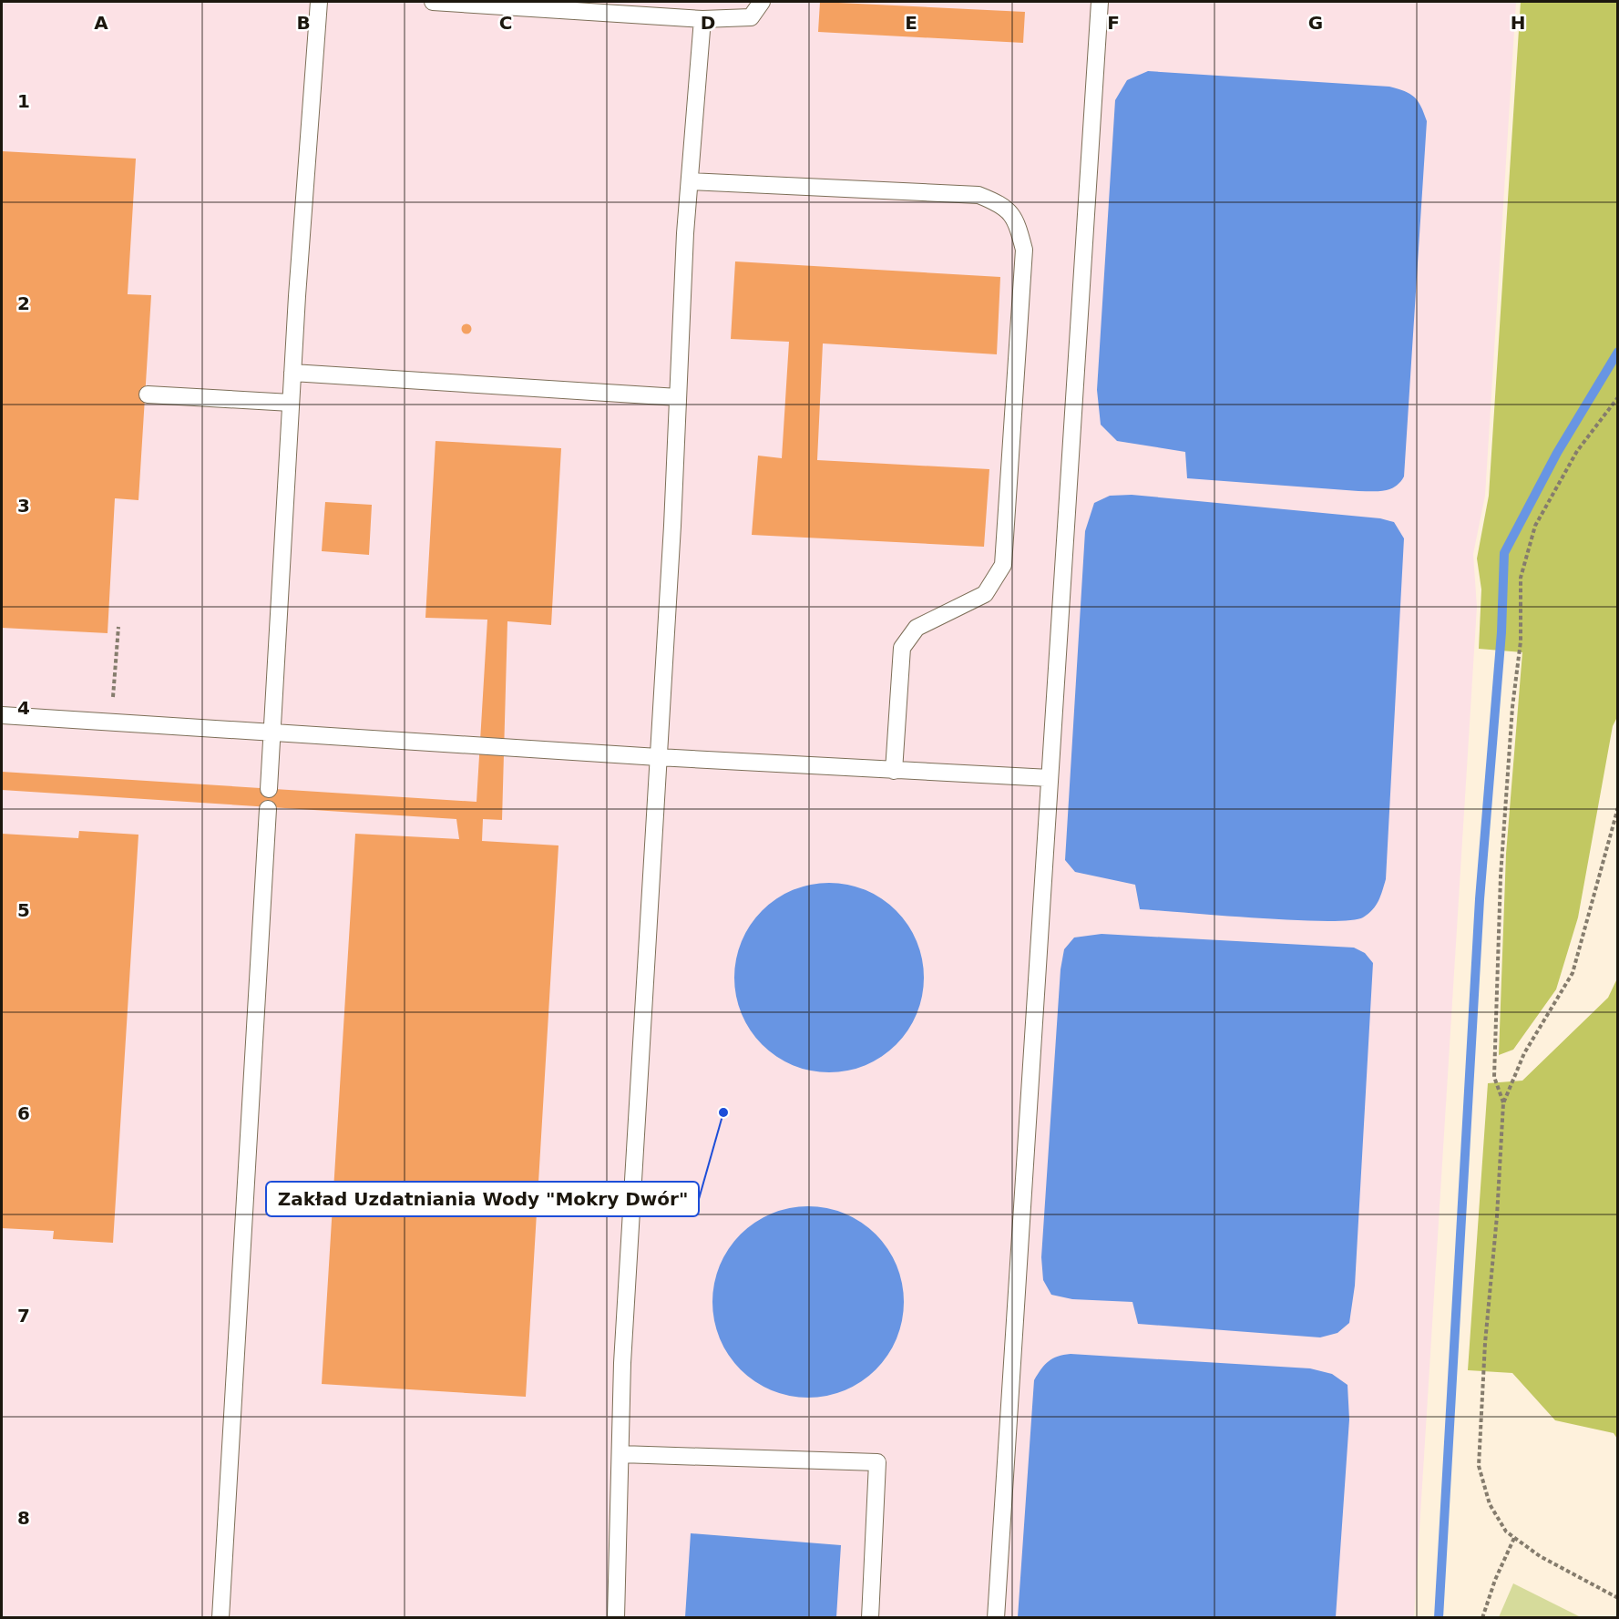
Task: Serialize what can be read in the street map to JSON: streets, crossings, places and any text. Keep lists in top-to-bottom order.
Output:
{
  "places": ["Zakład Uzdatniania Wody \"Mokry Dwór\""],
  "grid": {
    "columns": [
      "A",
      "B",
      "C",
      "D",
      "E",
      "F",
      "G",
      "H"
    ],
    "rows": [
      "1",
      "2",
      "3",
      "4",
      "5",
      "6",
      "7",
      "8"
    ]
  }
}
